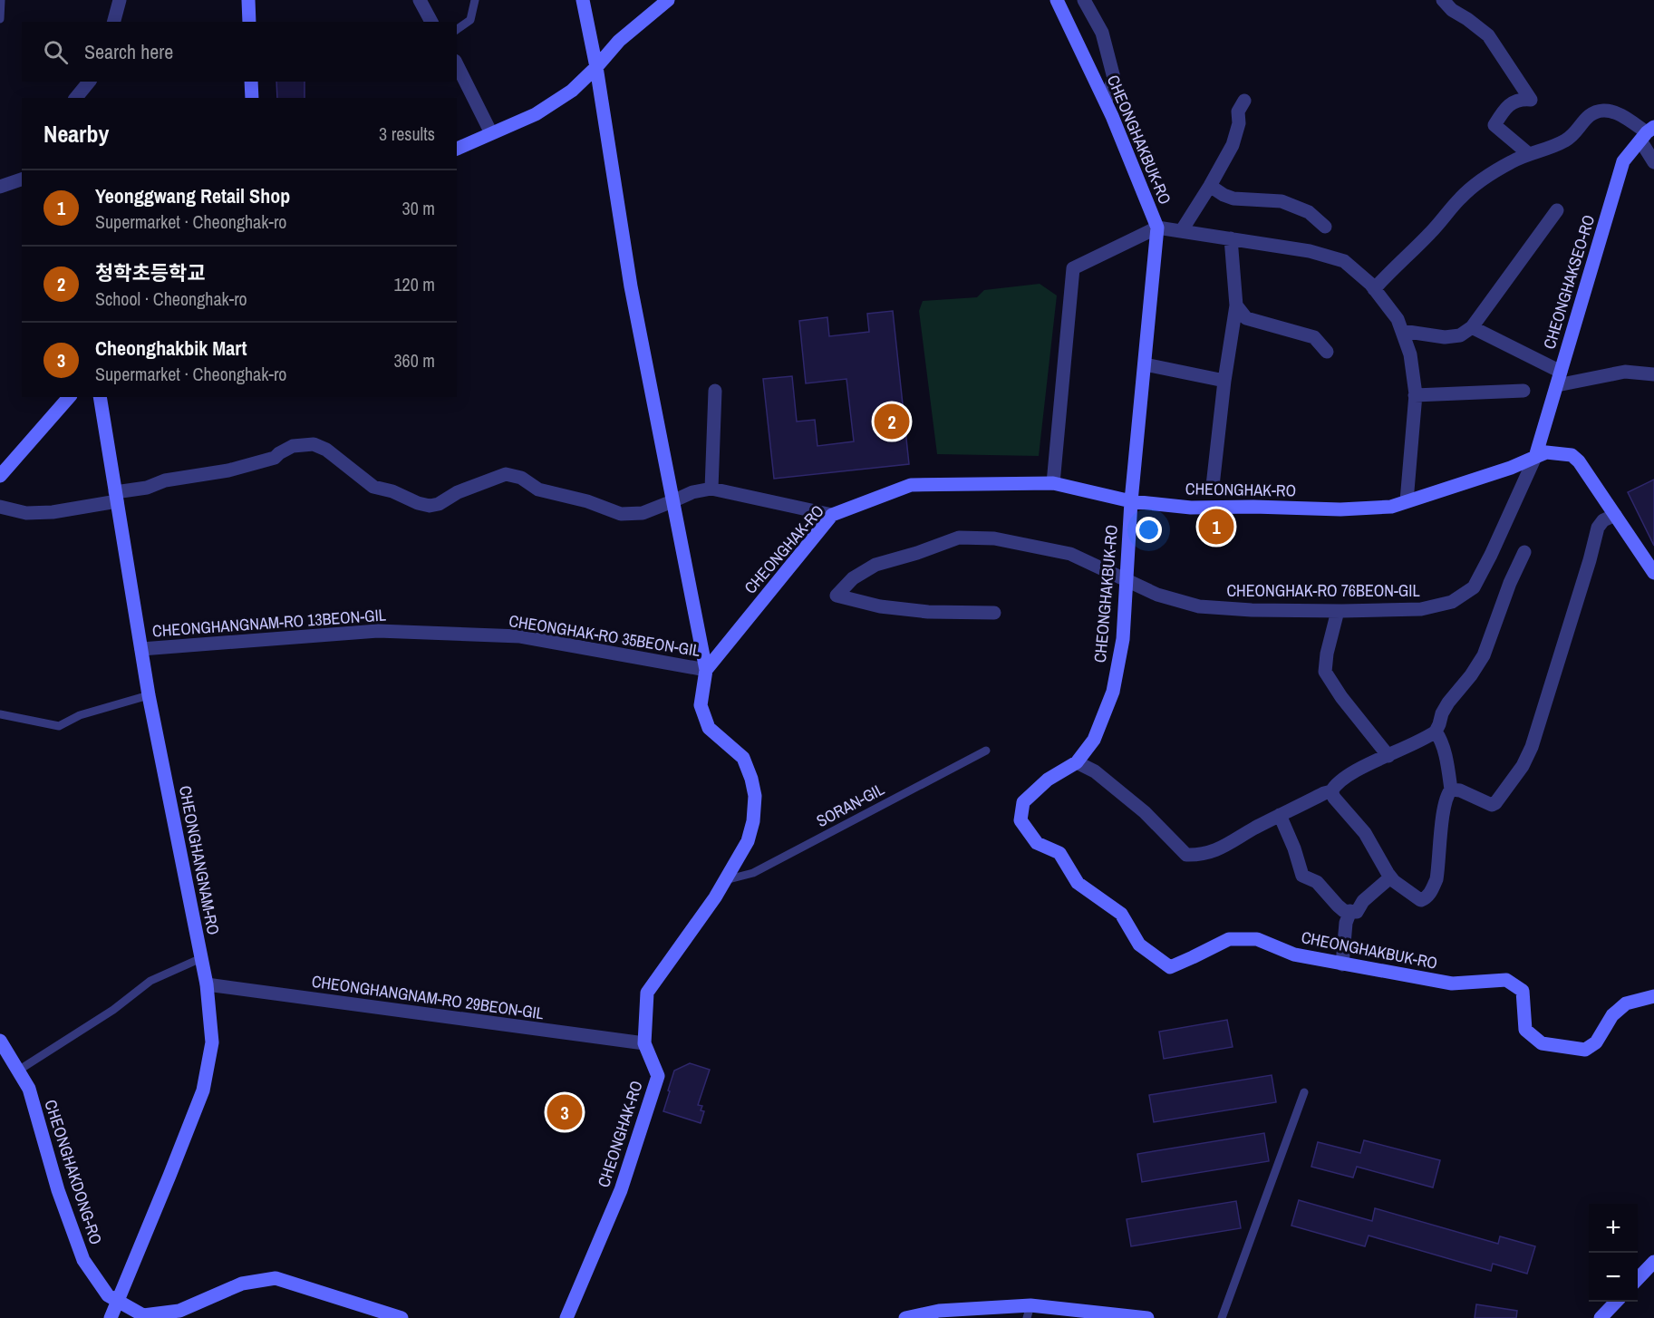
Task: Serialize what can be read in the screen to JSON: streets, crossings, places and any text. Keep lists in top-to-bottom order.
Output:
{
  "streets": {
    "street": [
      "CHEONGHAKBUK-RO",
      "CHEONGHAKSEO-RO",
      "CHEONGHAK-RO",
      "CHEONGHAK-RO 76BEON-GIL",
      "CHEONGHANGNAM-RO 13BEON-GIL",
      "CHEONGHAK-RO 35BEON-GIL",
      "CHEONGHANGNAM-RO",
      "CHEONGHANGNAM-RO 29BEON-GIL",
      "CHEONGHAKDONG-RO"
    ],
    "lane": ["SORAN-GIL"]
  },
  "crossings": [
    ["CHEONGHAKBUK-RO", "CHEONGHAK-RO"],
    ["CHEONGHAKBUK-RO", "CHEONGHAK-RO 76BEON-GIL"],
    ["CHEONGHAKSEO-RO", "CHEONGHAK-RO"],
    ["CHEONGHAKSEO-RO", "CHEONGHAK-RO 76BEON-GIL"],
    ["CHEONGHAK-RO", "CHEONGHAK-RO 76BEON-GIL"],
    ["CHEONGHAK-RO", "CHEONGHAK-RO 35BEON-GIL"],
    ["CHEONGHAK-RO", "SORAN-GIL"],
    ["CHEONGHAK-RO", "CHEONGHANGNAM-RO 29BEON-GIL"],
    ["CHEONGHANGNAM-RO 13BEON-GIL", "CHEONGHAK-RO 35BEON-GIL"],
    ["CHEONGHANGNAM-RO 13BEON-GIL", "CHEONGHANGNAM-RO"],
    ["CHEONGHANGNAM-RO", "CHEONGHANGNAM-RO 29BEON-GIL"],
    ["CHEONGHANGNAM-RO", "CHEONGHAKDONG-RO"]
  ],
  "page": {
    "search": "Search here",
    "heading": ["Nearby", "3 results"],
    "list": [
      {
        "mark": "1",
        "name": "Yeonggwang Retail Shop",
        "note": "Supermarket · Cheonghak-ro",
        "value": "30 m"
      },
      {
        "mark": "2",
        "name": "청학초등학교",
        "note": "School · Cheonghak-ro",
        "value": "120 m"
      },
      {
        "mark": "3",
        "name": "Cheonghakbik Mart",
        "note": "Supermarket · Cheonghak-ro",
        "value": "360 m"
      }
    ],
    "pins": ["2", "1", "3"],
    "map_buttons": ["+", "−"]
  }
}
